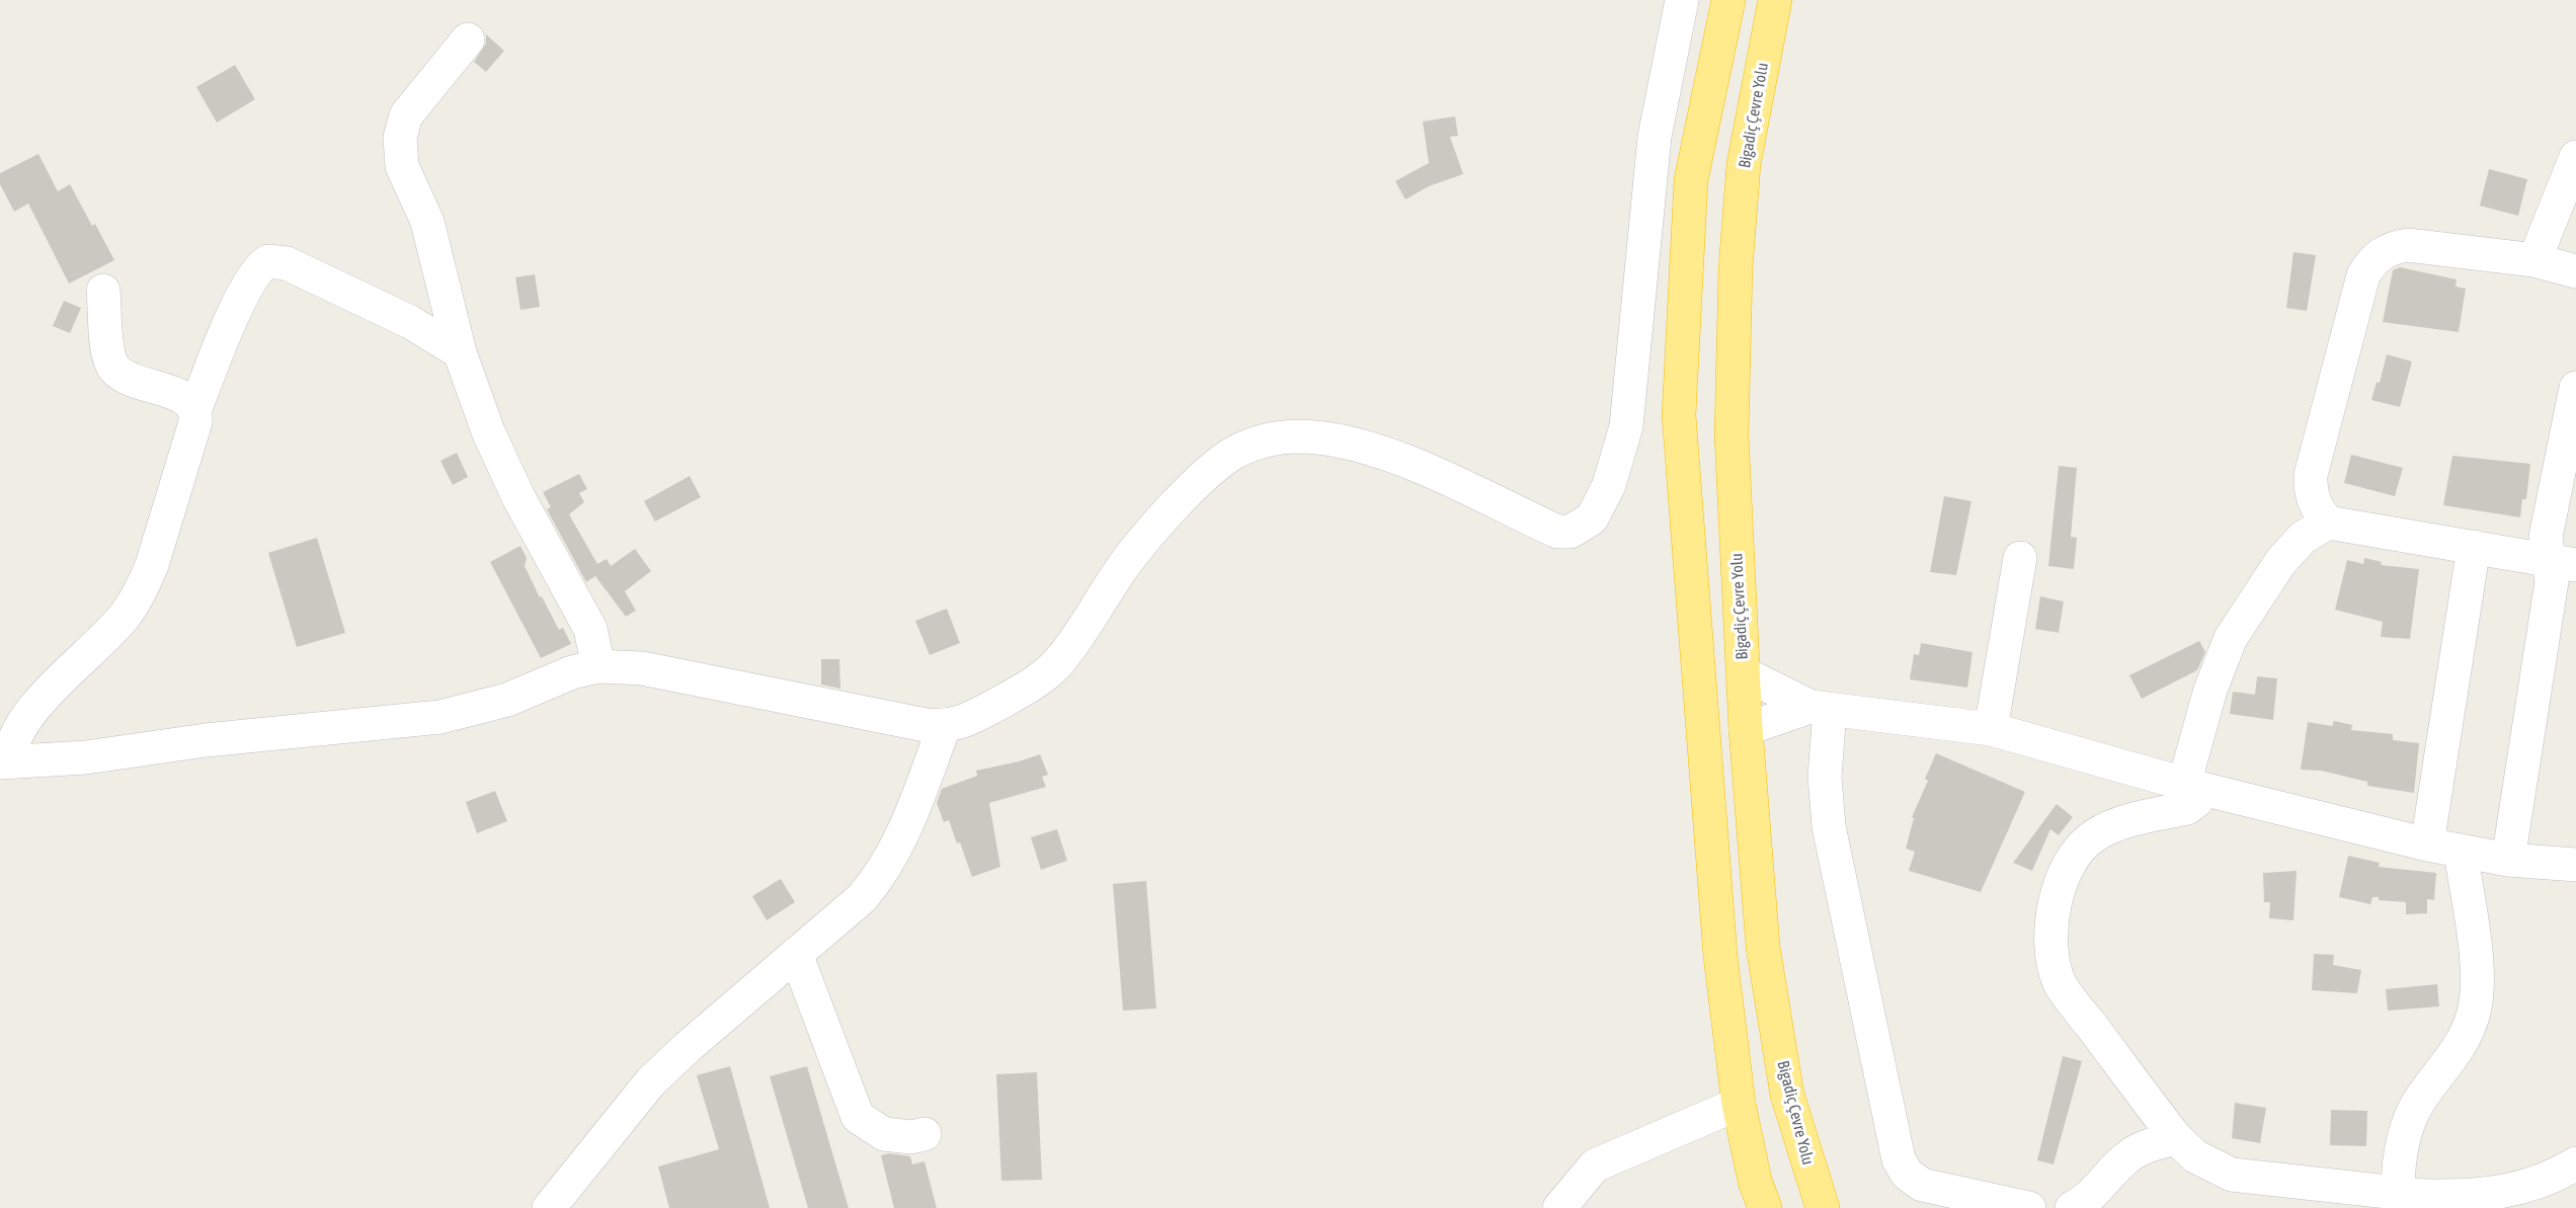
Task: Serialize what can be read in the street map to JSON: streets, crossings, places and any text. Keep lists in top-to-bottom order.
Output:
{
  "streets": {
    "highway": ["Bigadiç Çevre Yolu"]
  }
}
